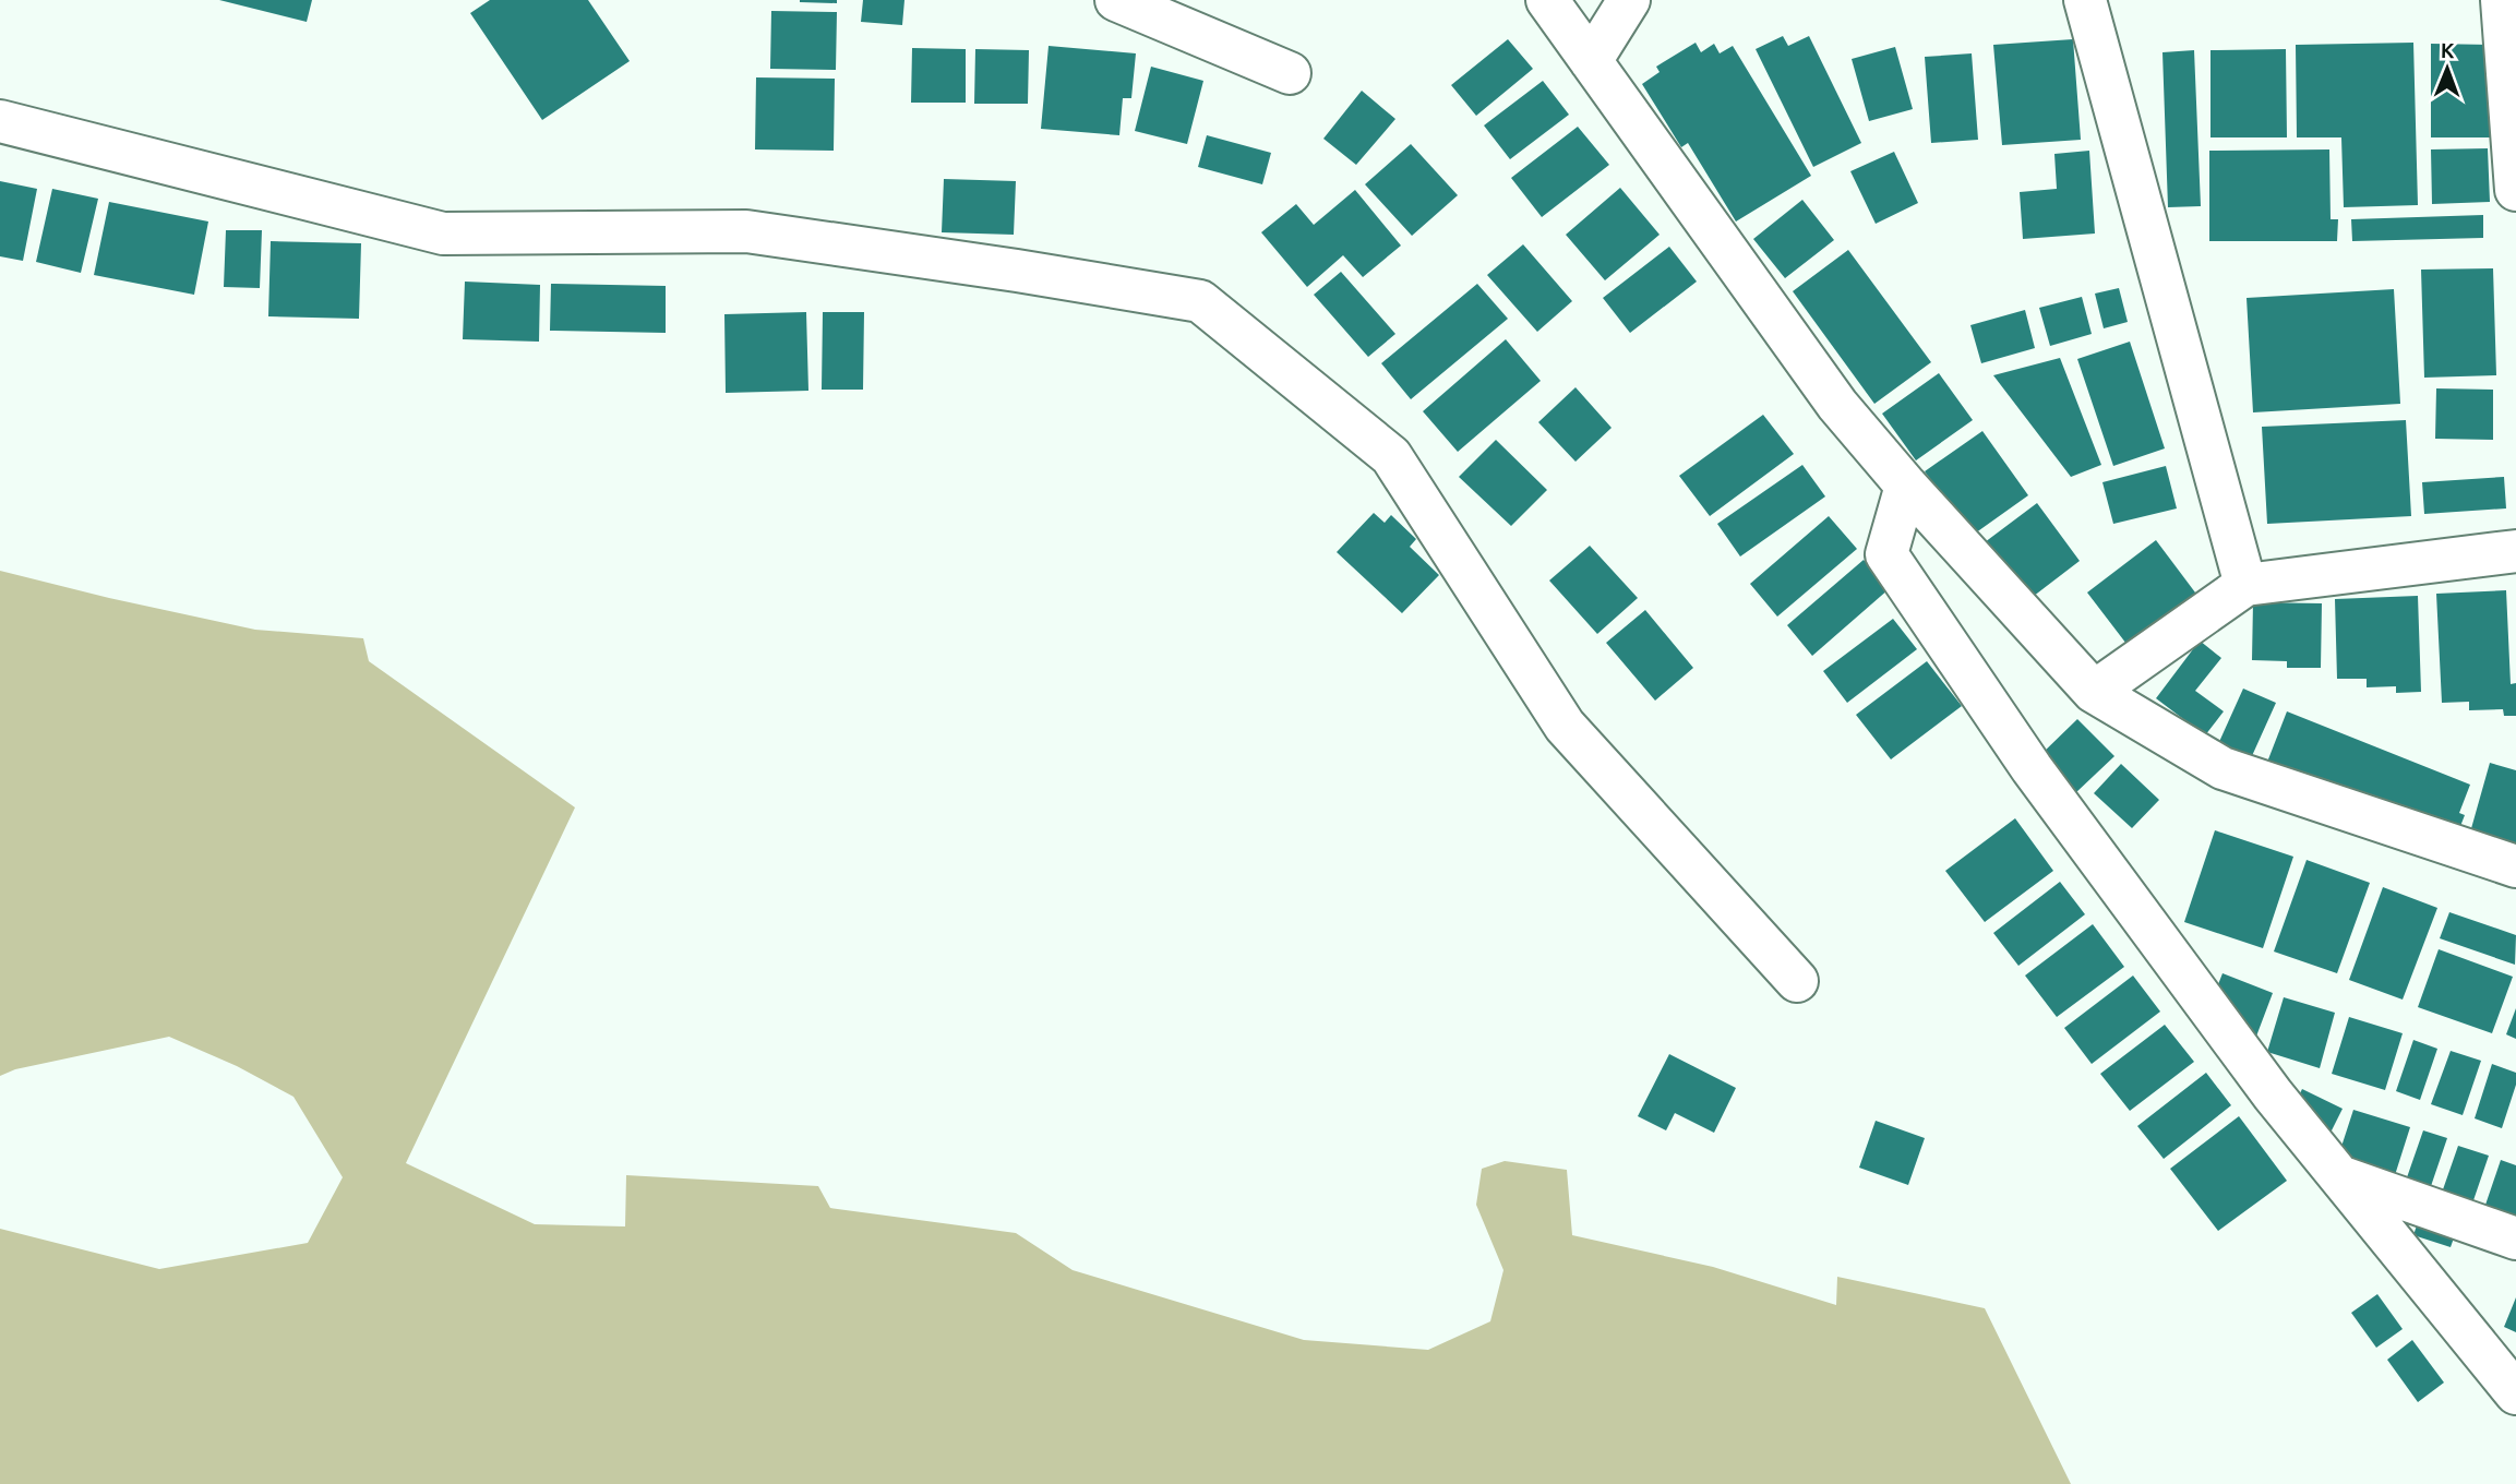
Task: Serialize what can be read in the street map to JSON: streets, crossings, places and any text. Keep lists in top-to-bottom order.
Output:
{
  "north": "top"
}
